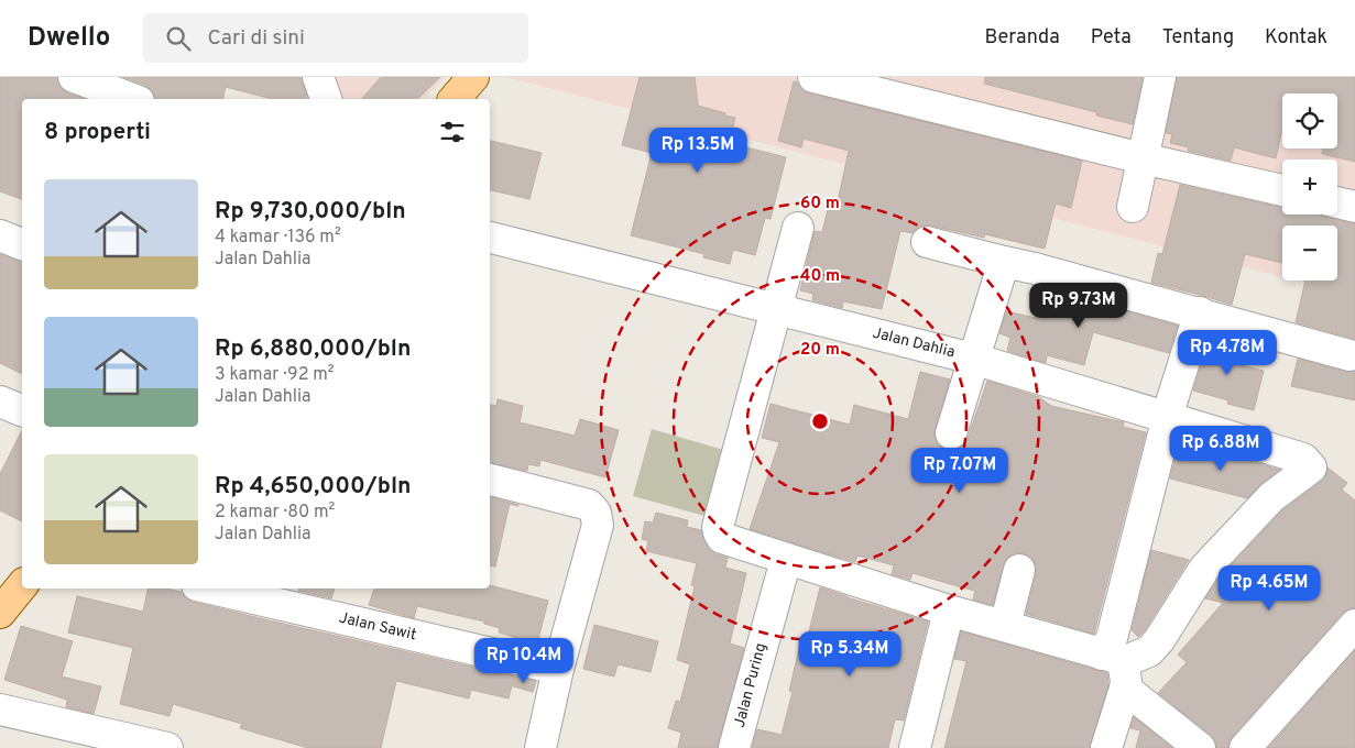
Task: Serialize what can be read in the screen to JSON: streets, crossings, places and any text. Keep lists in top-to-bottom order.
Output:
{
  "streets": {
    "street": ["Jalan Dahlia", "Jalan Sawit", "Jalan Puring"]
  },
  "page": {
    "header": "Dwello",
    "search": "Cari di sini",
    "nav": [
      "Beranda",
      "Peta",
      "Tentang",
      "Kontak"
    ],
    "map_buttons": ["+", "−"],
    "heading": "8 properti",
    "price": [
      "Rp 13.5M",
      "Rp 9.73M",
      "Rp 4.78M",
      "Rp 6.88M",
      "Rp 7.07M",
      "Rp 4.65M",
      "Rp 5.34M",
      "Rp 10.4M"
    ],
    "list": [
      {
        "name": "Rp 9,730,000/bln",
        "note": "4 kamar · 136 m² · Jalan Dahlia"
      },
      {
        "name": "Rp 6,880,000/bln",
        "note": "3 kamar · 92 m² · Jalan Dahlia"
      },
      {
        "name": "Rp 4,650,000/bln",
        "note": "2 kamar · 80 m² · Jalan Dahlia"
      }
    ]
  },
  "rings": ["60 m", "40 m", "20 m"]
}
